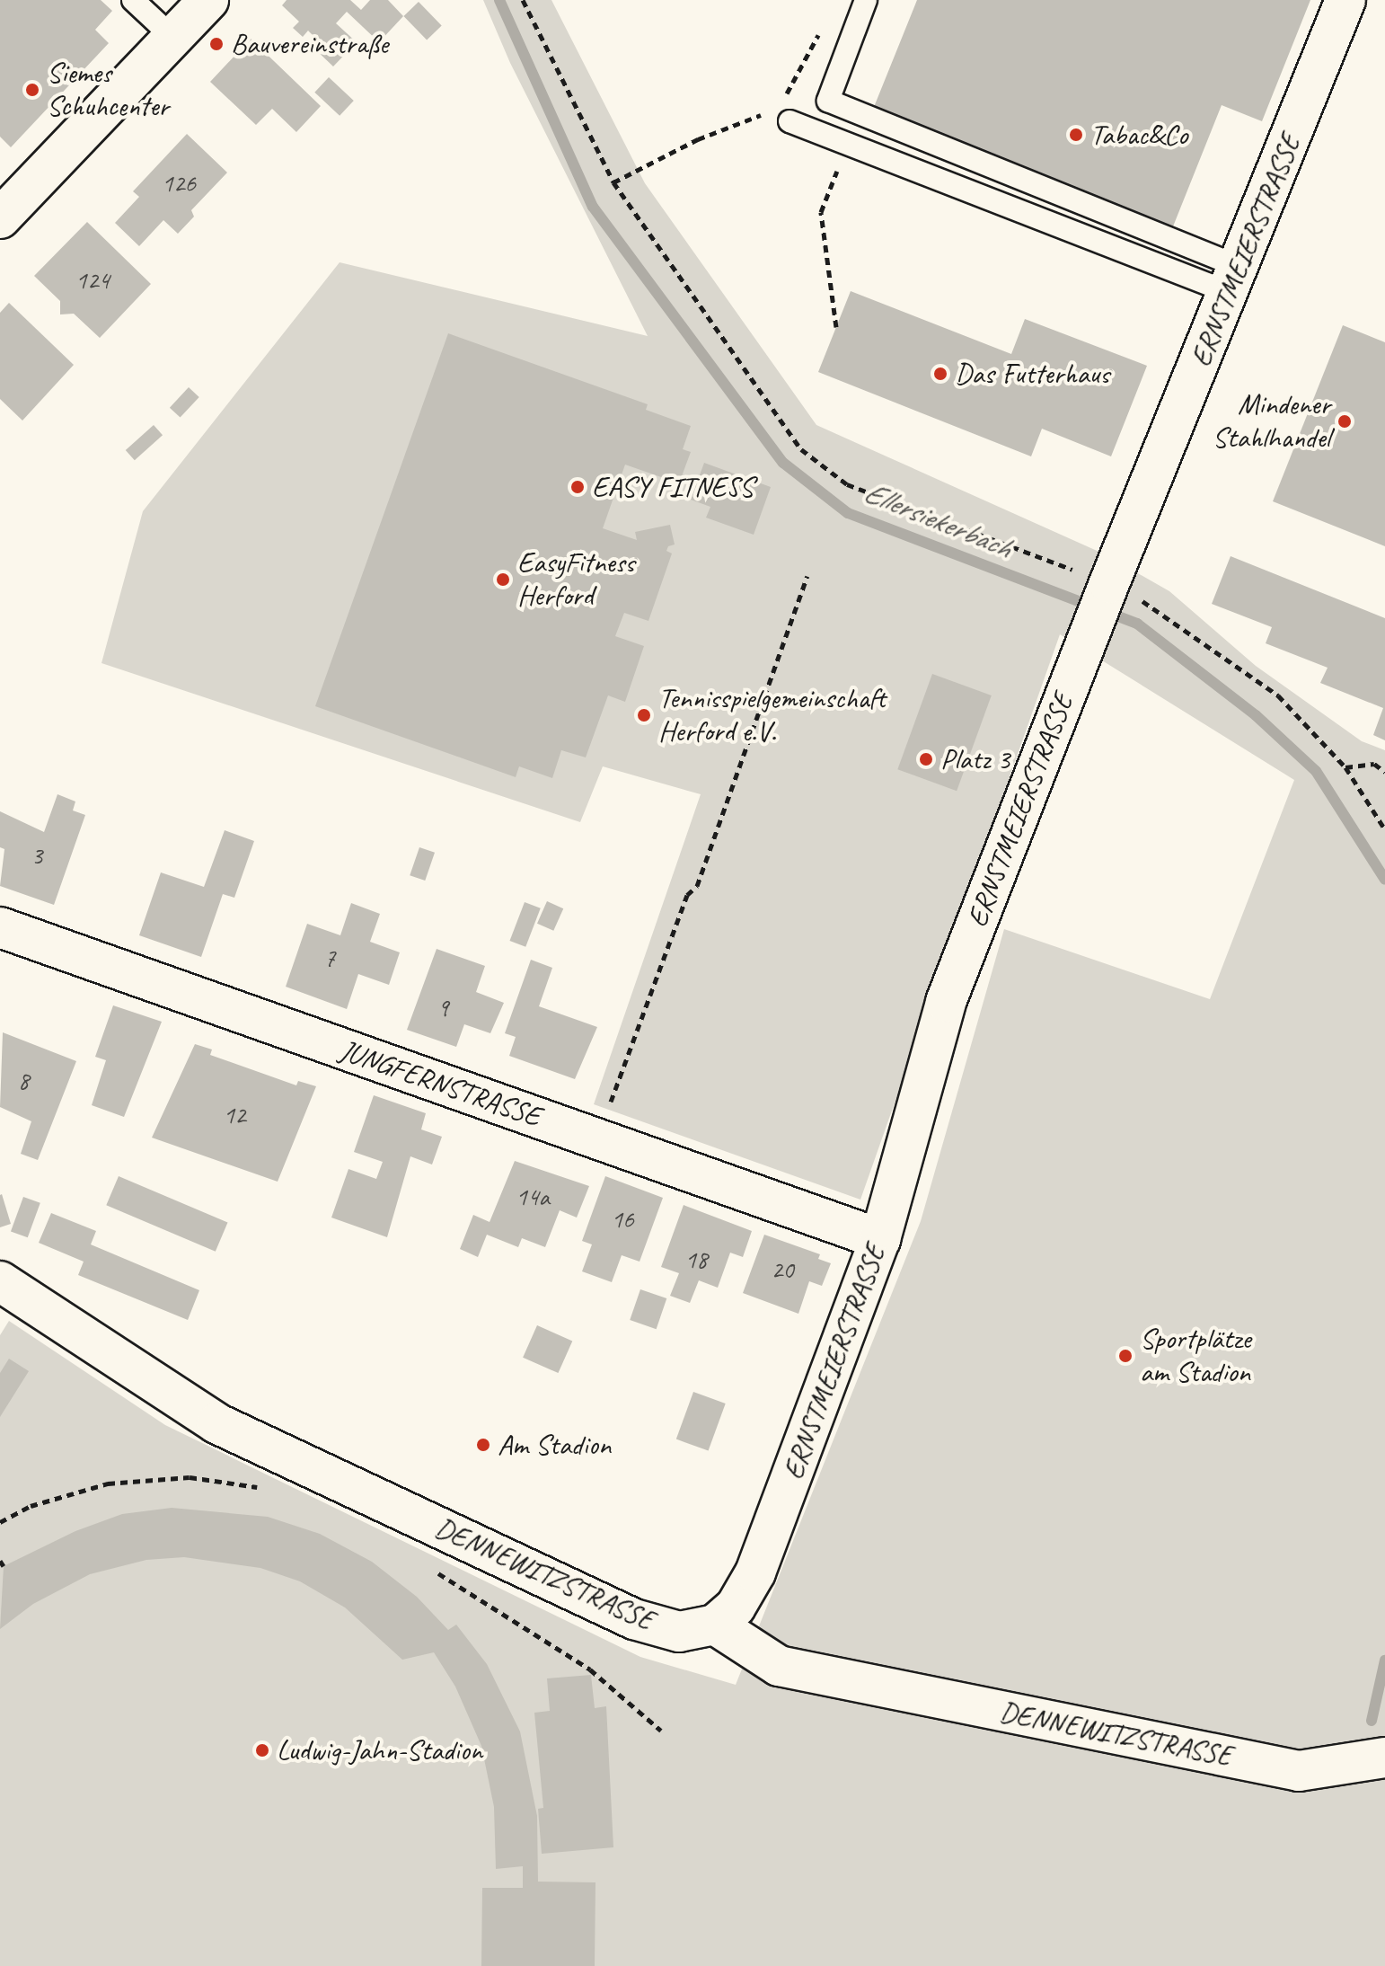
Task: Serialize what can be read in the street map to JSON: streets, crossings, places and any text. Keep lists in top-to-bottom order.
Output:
{
  "streets": {
    "street": ["ERNSTMEIERSTRASSE", "JUNGFERNSTRASSE", "DENNEWITZSTRASSE"]
  },
  "crossings": [
    ["ERNSTMEIERSTRASSE", "JUNGFERNSTRASSE"],
    ["ERNSTMEIERSTRASSE", "DENNEWITZSTRASSE"]
  ],
  "water": ["Ellersiekerbach"],
  "places": [
    "Bauvereinstraße",
    "Siemes Schuhcenter",
    "Tabac&Co",
    "Das Futterhaus",
    "Mindener Stahlhandel",
    "EASY FITNESS",
    "EasyFitness Herford",
    "Tennisspielgemeinschaft Herford e.V.",
    "Platz 3",
    "Sportplätze am Stadion",
    "Am Stadion",
    "Ludwig-Jahn-Stadion"
  ],
  "house_numbers": [
    "126",
    "124",
    "3",
    "7",
    "9",
    "8",
    "12",
    "14a",
    "16",
    "18",
    "20"
  ]
}
